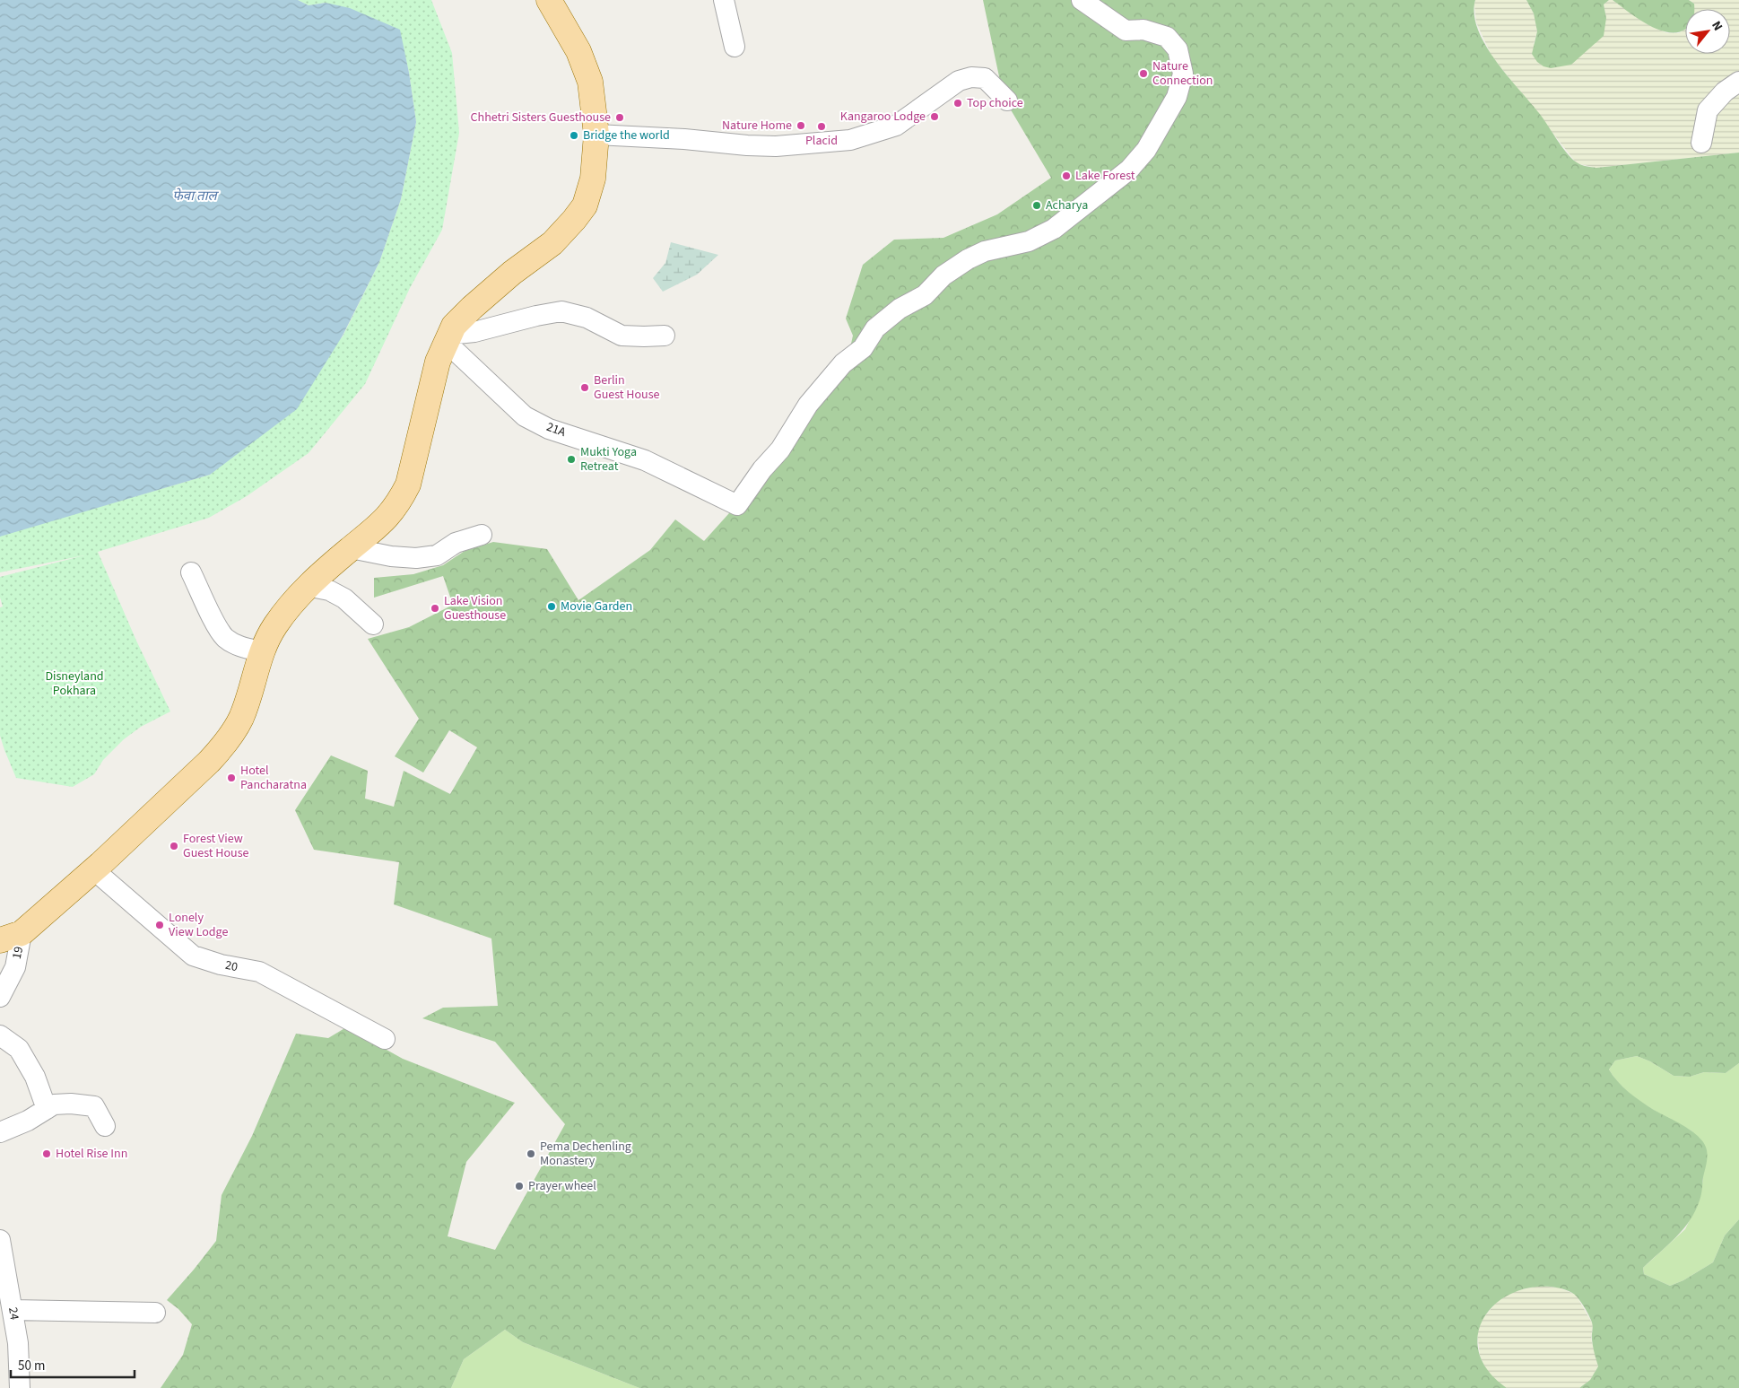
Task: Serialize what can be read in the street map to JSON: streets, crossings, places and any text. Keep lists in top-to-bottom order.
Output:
{
  "streets": {
    "street": [
      "21A",
      "19",
      "20",
      "24"
    ]
  },
  "water": ["फेवा ताल"],
  "parks": ["Disneyland Pokhara"],
  "places": [
    "Nature Connection",
    "Top choice",
    "Kangaroo Lodge",
    "Chhetri Sisters Guesthouse",
    "Nature Home",
    "Placid",
    "Bridge the world",
    "Lake Forest",
    "Acharya",
    "Berlin Guest House",
    "Mukti Yoga Retreat",
    "Movie Garden",
    "Lake Vision Guesthouse",
    "Hotel Pancharatna",
    "Forest View Guest House",
    "Lonely View Lodge",
    "Hotel Rise Inn",
    "Pema Dechenling Monastery",
    "Prayer wheel"
  ],
  "scale_bar": "50 m",
  "north": "top right"
}
